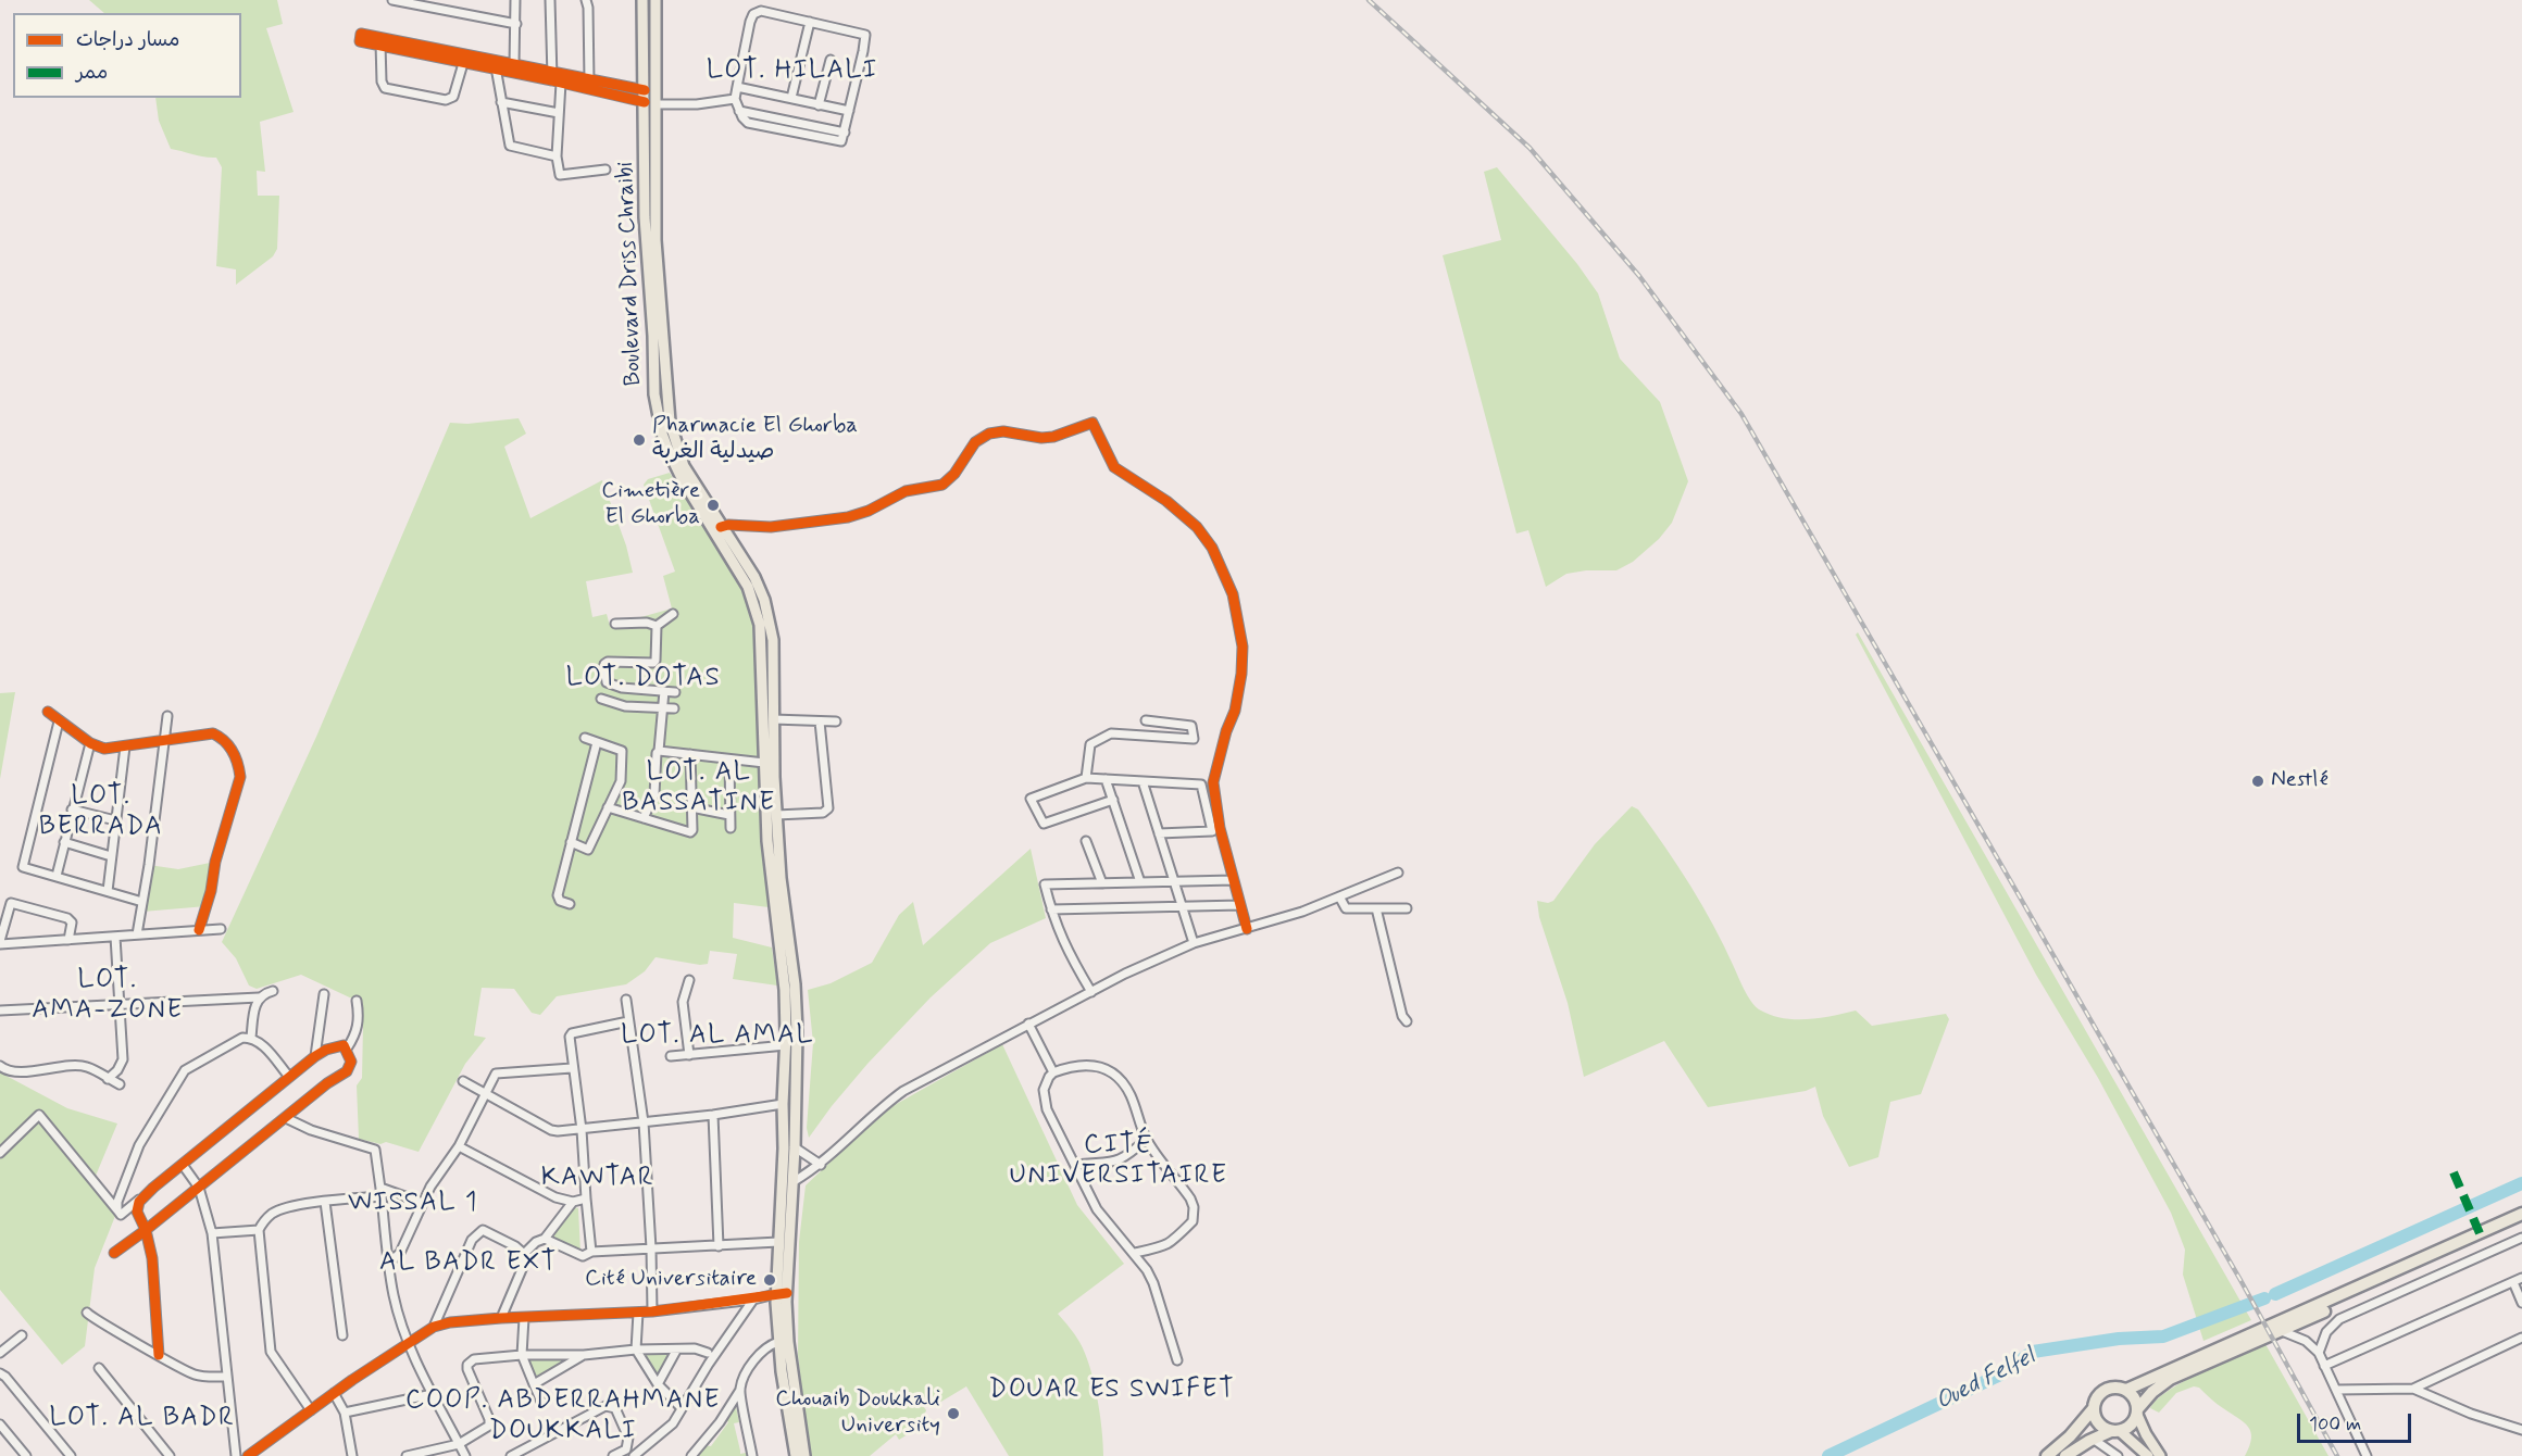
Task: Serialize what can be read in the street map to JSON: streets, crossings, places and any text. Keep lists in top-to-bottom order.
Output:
{
  "streets": {
    "main road": ["Boulevard Driss Chraibi"]
  },
  "districts": [
    "LOT. HILALI",
    "LOT. DOTAS",
    "LOT. AL BASSATINE",
    "LOT. BERRADA",
    "LOT. AMA-ZONE",
    "LOT. AL AMAL",
    "CITÉ UNIVERSITAIRE",
    "KAWTAR",
    "WISSAL 1",
    "AL BADR EXT",
    "DOUAR ES SWIFET",
    "COOP. ABDERRAHMANE DOUKKALI",
    "LOT. AL BADR"
  ],
  "water": ["Oued Felfel"],
  "places": [
    "Pharmacie El Ghorba صيدلية الغربة",
    "Cimetière El Ghorba",
    "Nestlé",
    "Cité Universitaire",
    "Chouaib Doukkali University"
  ],
  "legend": ["مسار دراجات", "ممر"],
  "scale_bar": "100 m"
}
